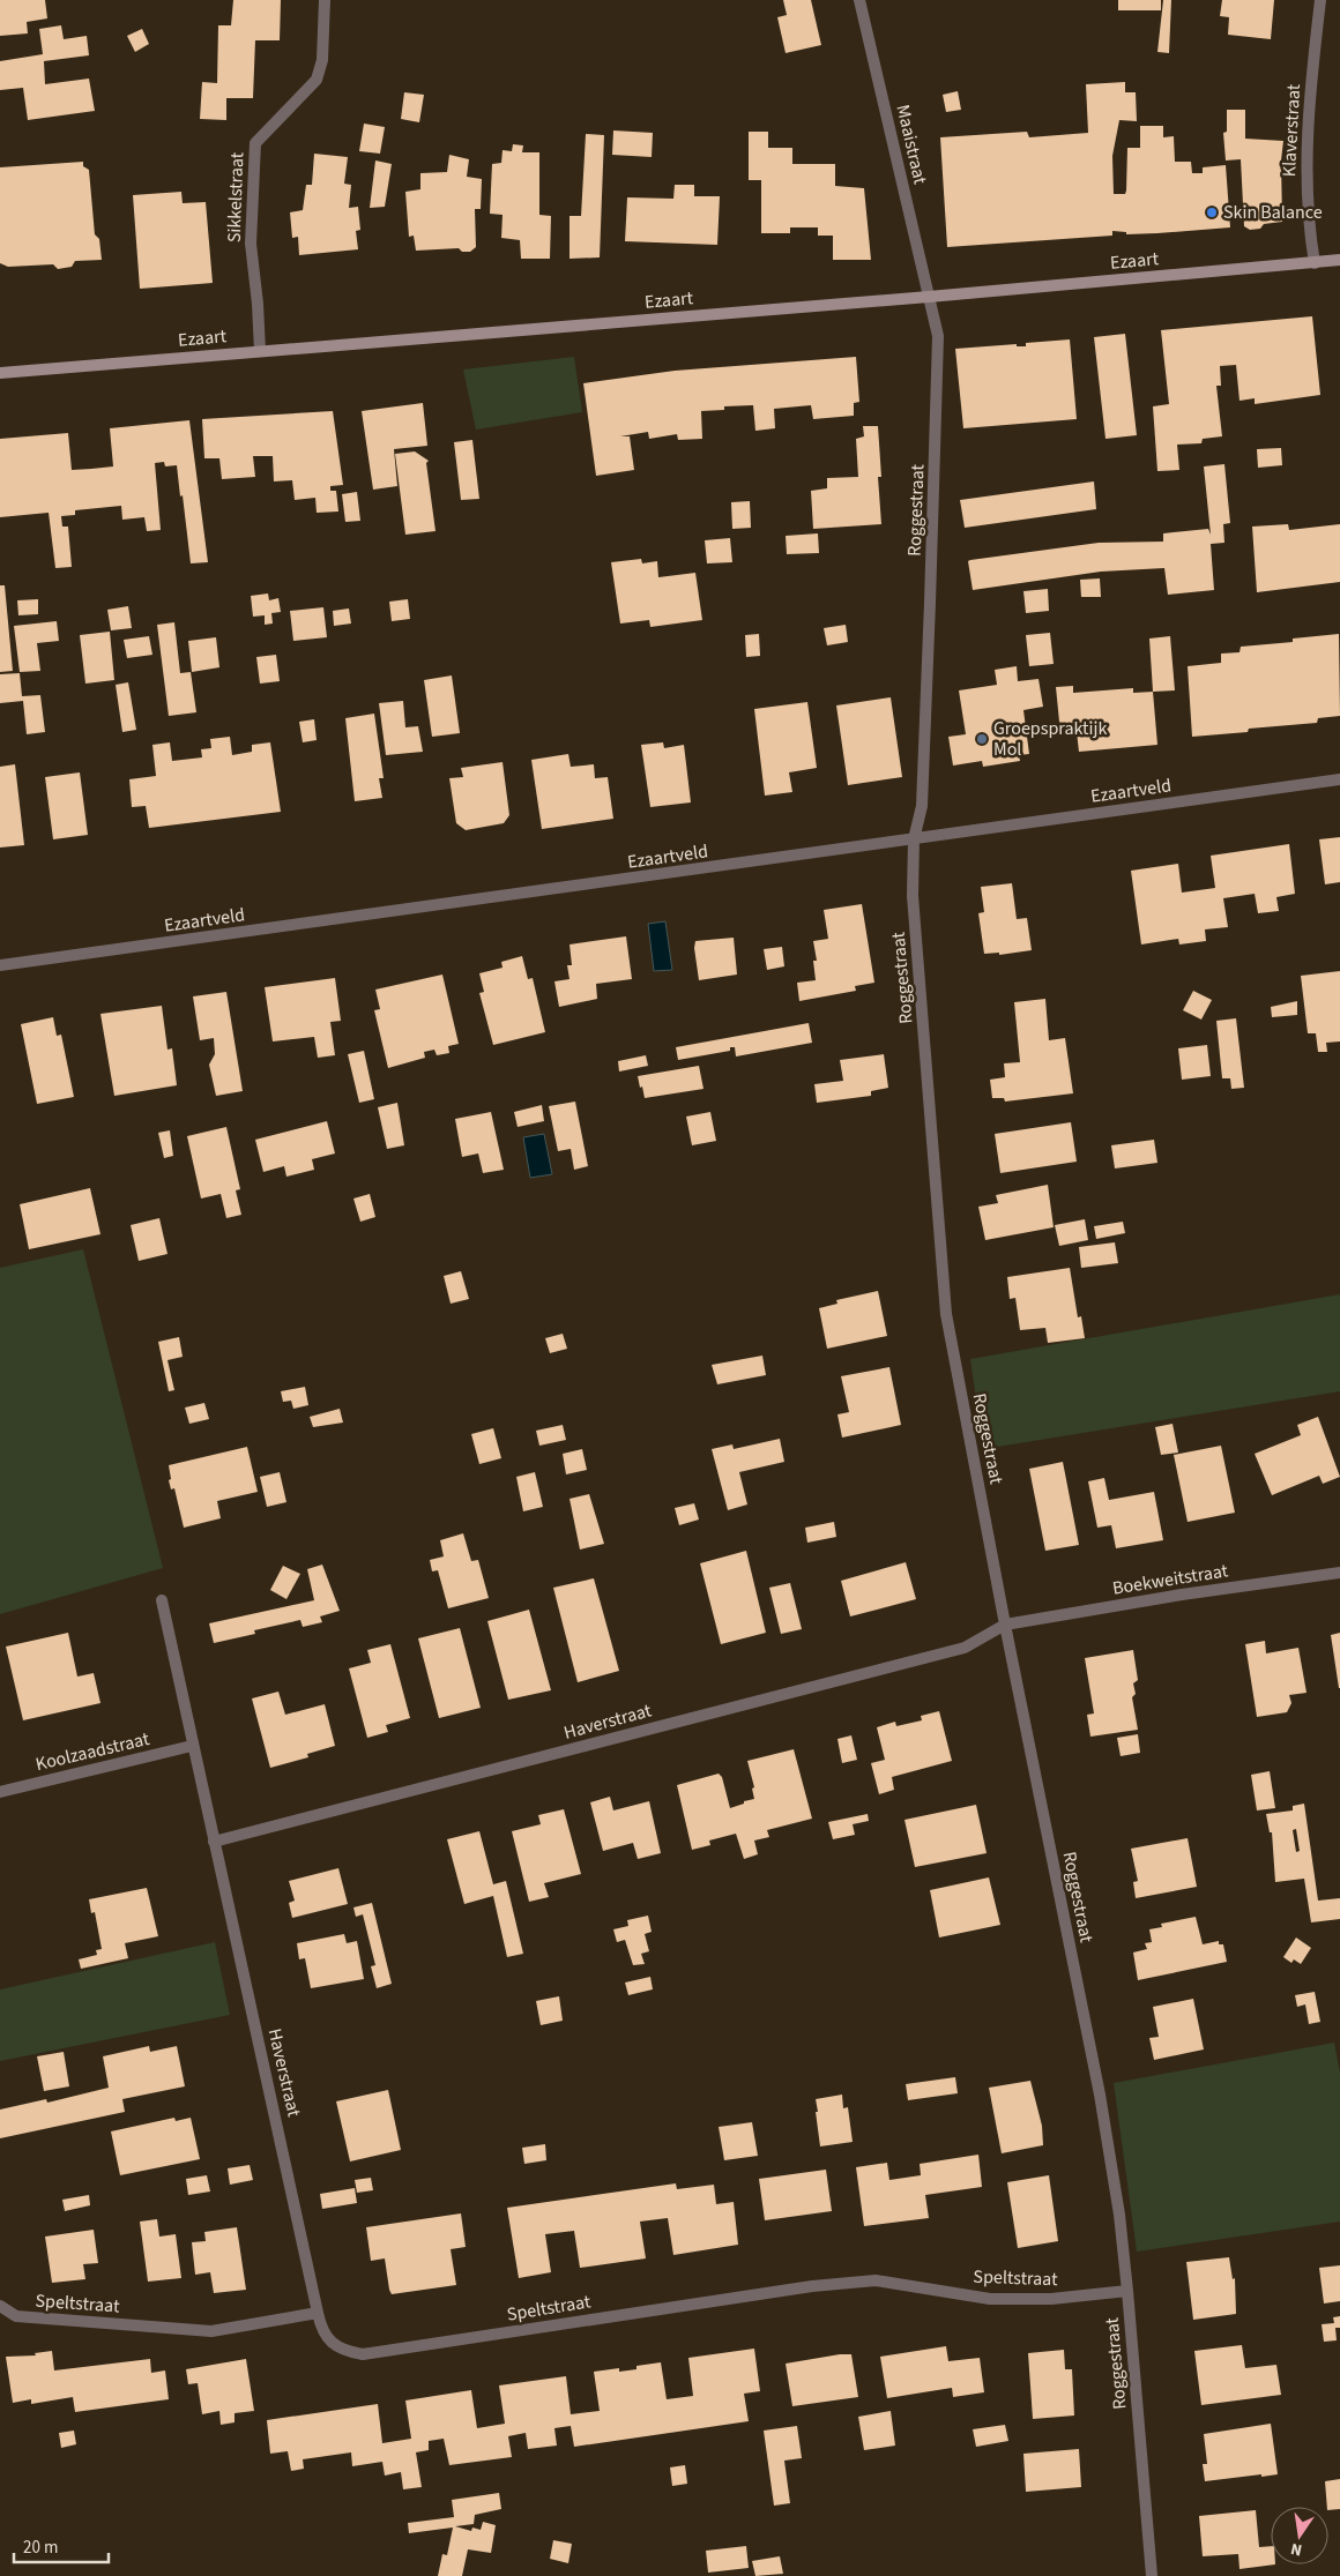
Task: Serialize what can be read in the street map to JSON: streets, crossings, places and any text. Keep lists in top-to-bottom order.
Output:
{
  "streets": {
    "main road": ["Ezaart"],
    "street": [
      "Klaverstraat",
      "Maaistraat",
      "Sikkelstraat",
      "Roggestraat",
      "Ezaartveld",
      "Boekweitstraat",
      "Haverstraat",
      "Koolzaadstraat",
      "Speltstraat"
    ]
  },
  "crossings": [
    ["Klaverstraat", "Ezaart"],
    ["Maaistraat", "Ezaart"],
    ["Maaistraat", "Roggestraat"],
    ["Sikkelstraat", "Ezaart"],
    ["Ezaart", "Roggestraat"],
    ["Roggestraat", "Ezaartveld"],
    ["Roggestraat", "Boekweitstraat"],
    ["Roggestraat", "Haverstraat"],
    ["Roggestraat", "Speltstraat"],
    ["Boekweitstraat", "Haverstraat"],
    ["Haverstraat", "Koolzaadstraat"],
    ["Haverstraat", "Speltstraat"]
  ],
  "places": ["Skin Balance", "Groepspraktijk Mol"],
  "scale_bar": "20 m",
  "north": "bottom"
}
